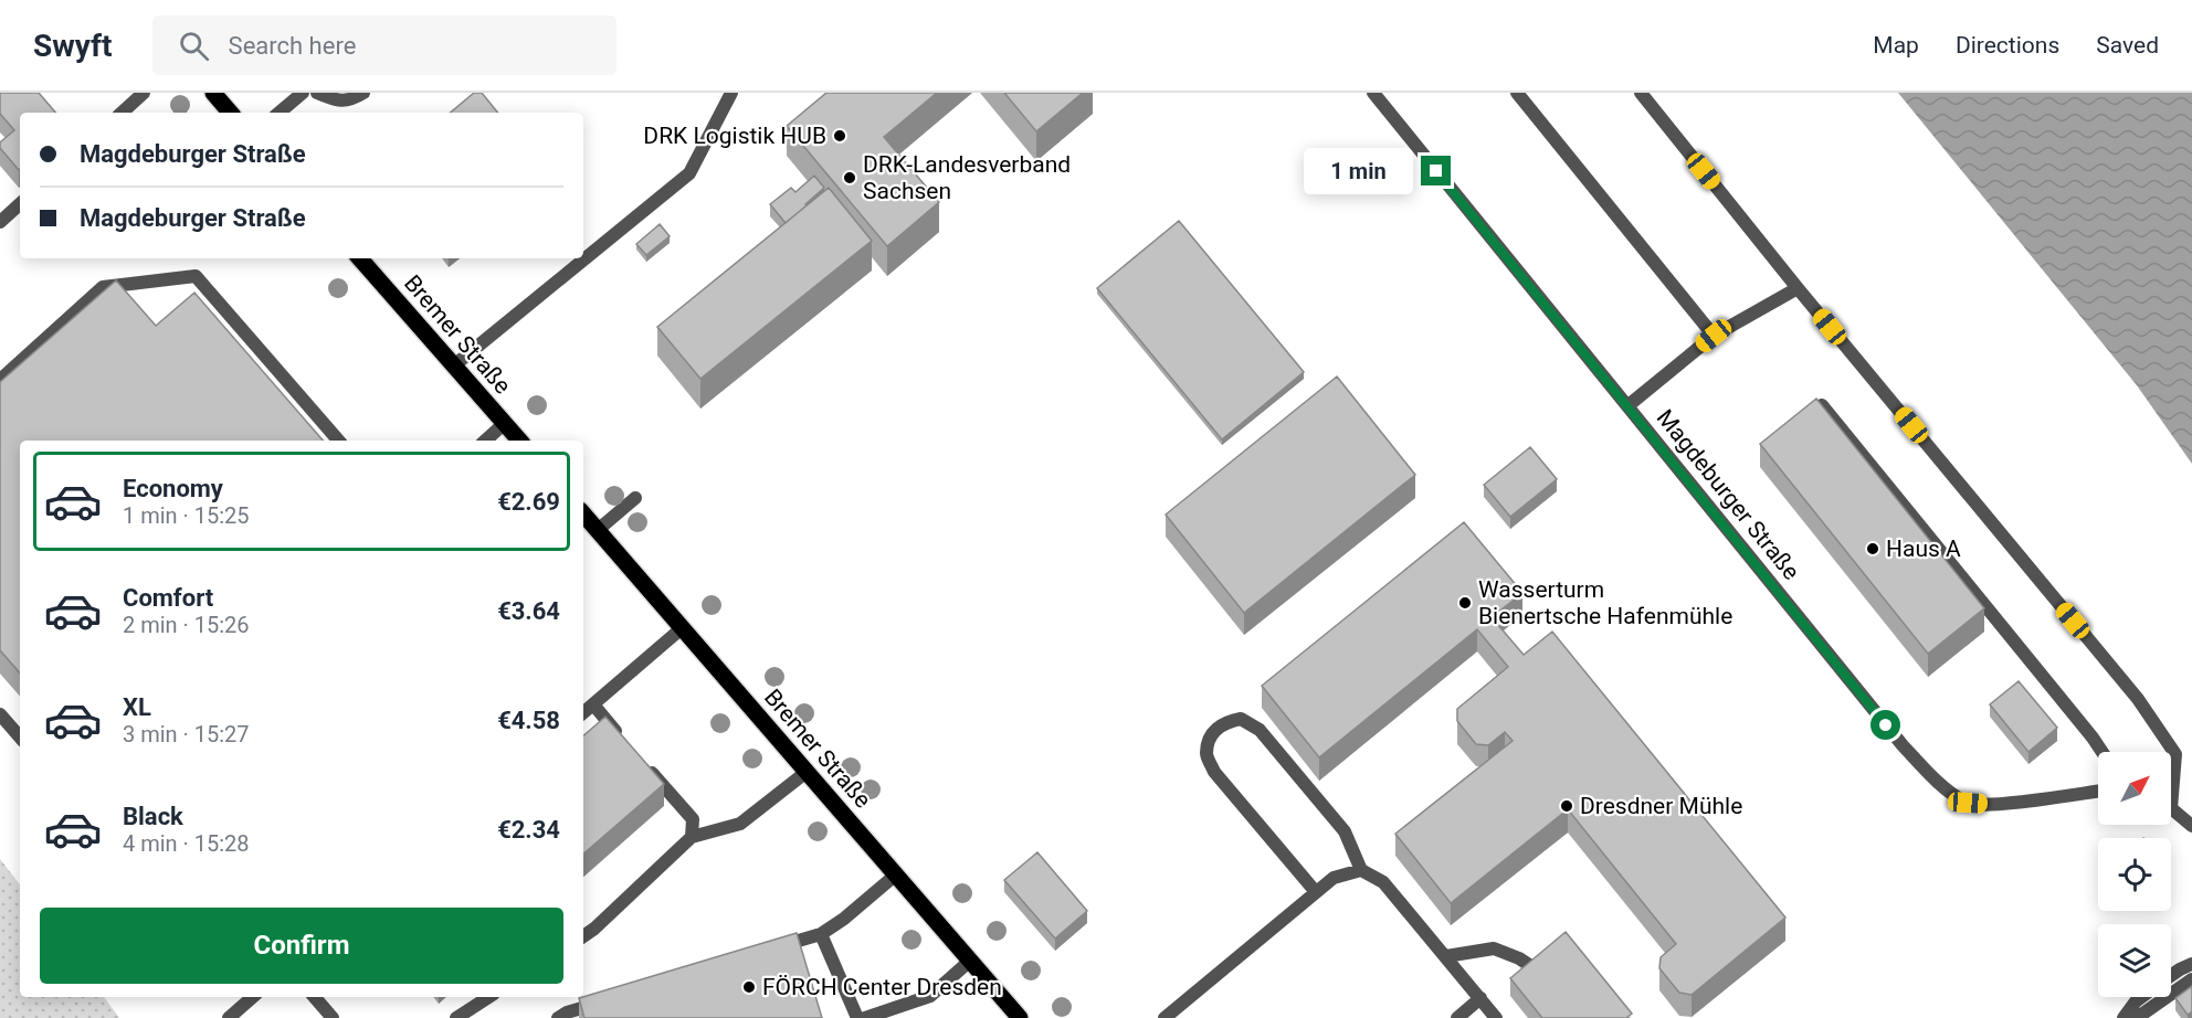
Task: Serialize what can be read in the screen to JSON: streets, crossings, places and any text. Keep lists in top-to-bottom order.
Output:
{
  "streets": {
    "main road": ["Bremer Straße"],
    "street": ["Magdeburger Straße"]
  },
  "places": [
    "DRK Logistik HUB",
    "DRK-Landesverband Sachsen",
    "Haus A",
    "Wasserturm Bienertsche Hafenmühle",
    "Dresdner Mühle",
    "FÖRCH Center Dresden"
  ],
  "north": "top right",
  "page": {
    "header": "Swyft",
    "search": "Search here",
    "nav": ["Map", "Directions", "Saved"],
    "banner": ["Magdeburger Straße", "Magdeburger Straße"],
    "bubble": "1 min",
    "list": [
      {
        "name": "Economy",
        "note": "1 min · 15:25",
        "value": "€2.69"
      },
      {
        "name": "Comfort",
        "note": "2 min · 15:26",
        "value": "€3.64"
      },
      {
        "name": "XL",
        "note": "3 min · 15:27",
        "value": "€4.58"
      },
      {
        "name": "Black",
        "note": "4 min · 15:28",
        "value": "€2.34"
      }
    ],
    "buttons": "Confirm"
  }
}
